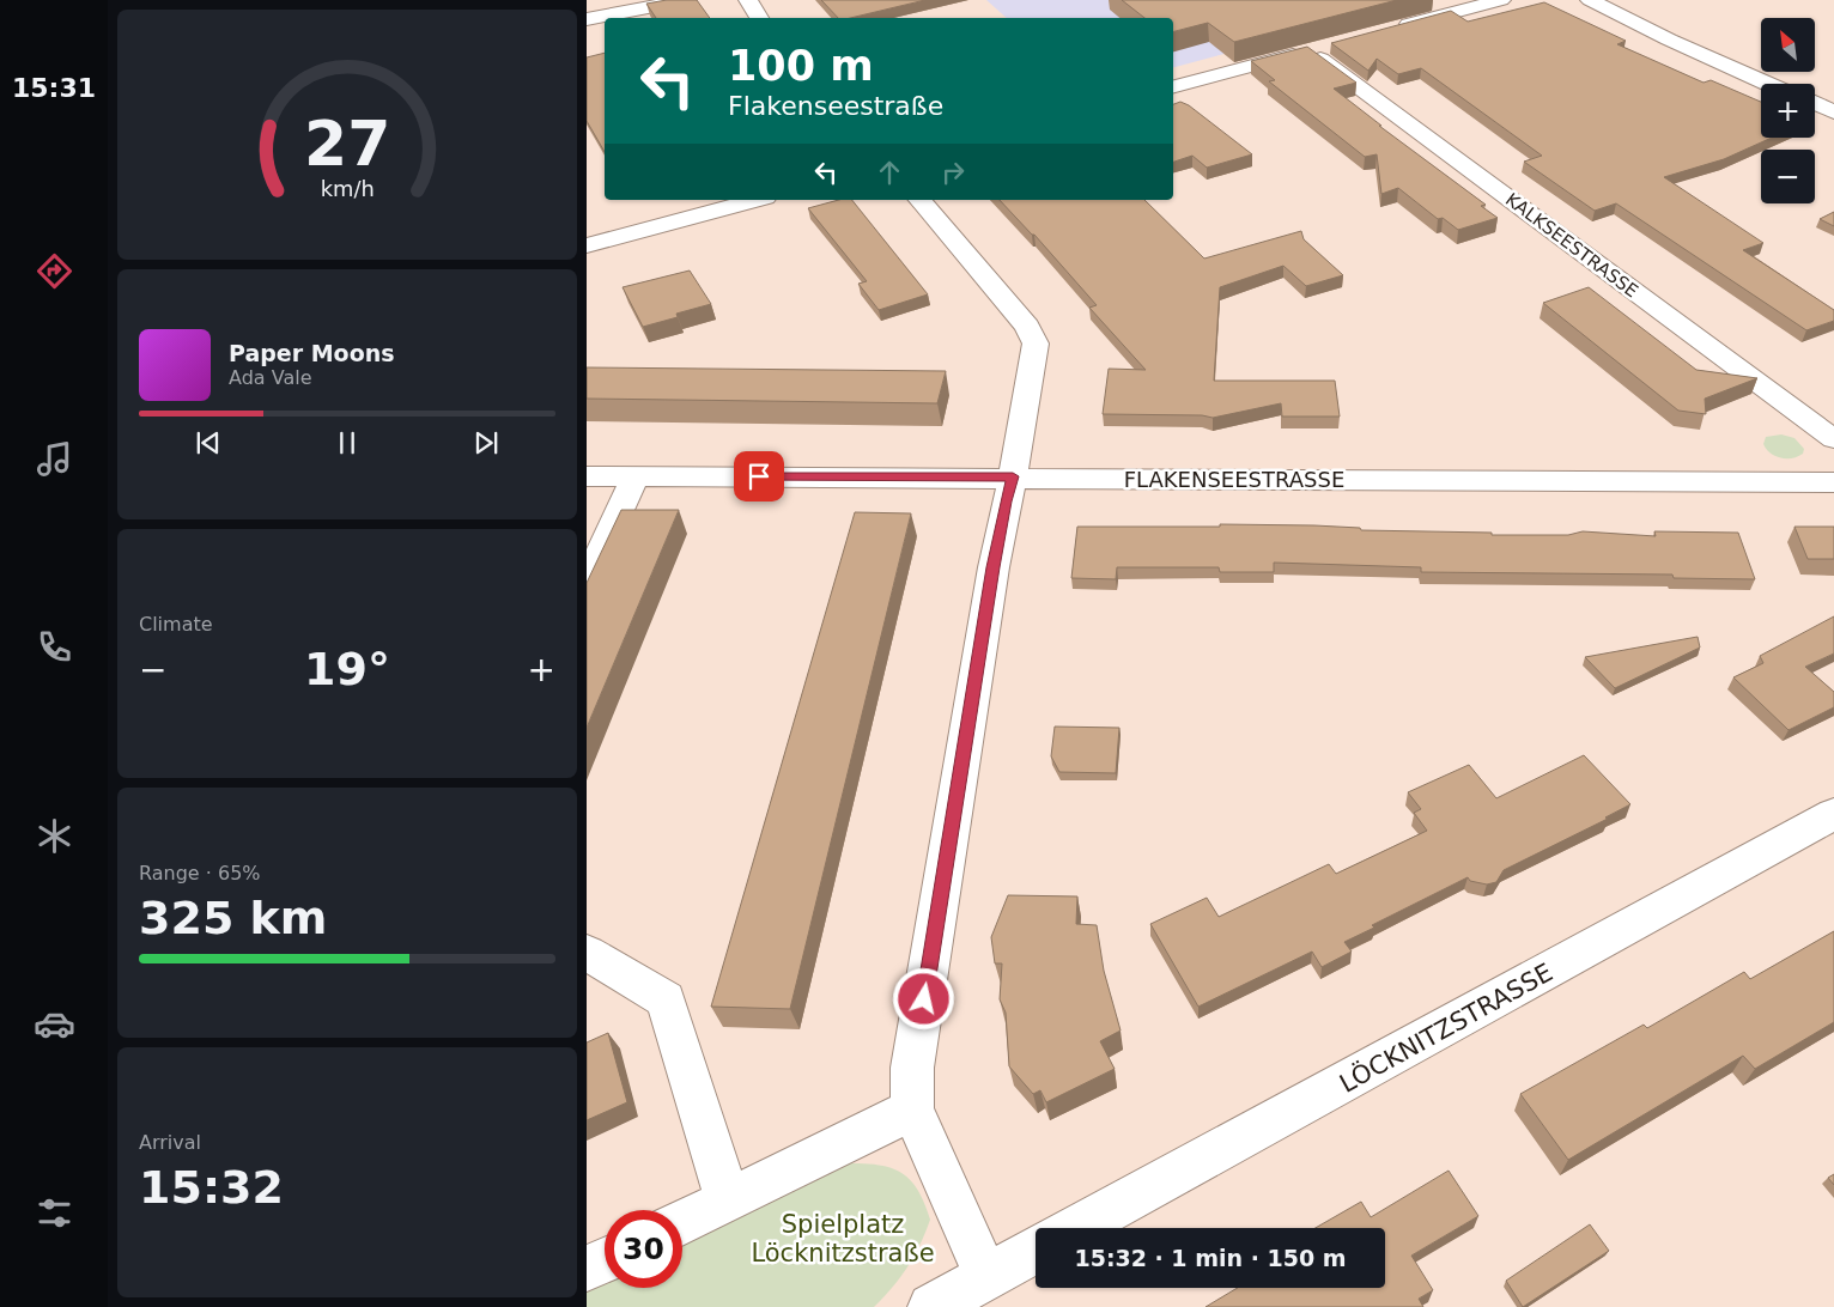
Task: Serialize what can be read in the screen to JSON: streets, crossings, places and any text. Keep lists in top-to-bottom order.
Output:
{
  "streets": {
    "street": ["KALKSEESTRASSE", "FLAKENSEESTRASSE", "LÖCKNITZSTRASSE"]
  },
  "parks": ["Spielplatz Löcknitzstraße"],
  "north": "top left",
  "page": {
    "tabs": "15:31",
    "map_buttons": ["+", "−"],
    "turn": ["100 m", "Flakenseestraße"],
    "song": ["Paper Moons", "Ada Vale"],
    "tile": [
      "Climate",
      ["Range · 65%", "325 km"],
      ["Arrival", "15:32"]
    ],
    "heat": ["−", "19°", "+"],
    "limit": "30",
    "trip": "15:32 · 1 min · 150 m",
    "gauge": ["27", "km/h"]
  }
}
